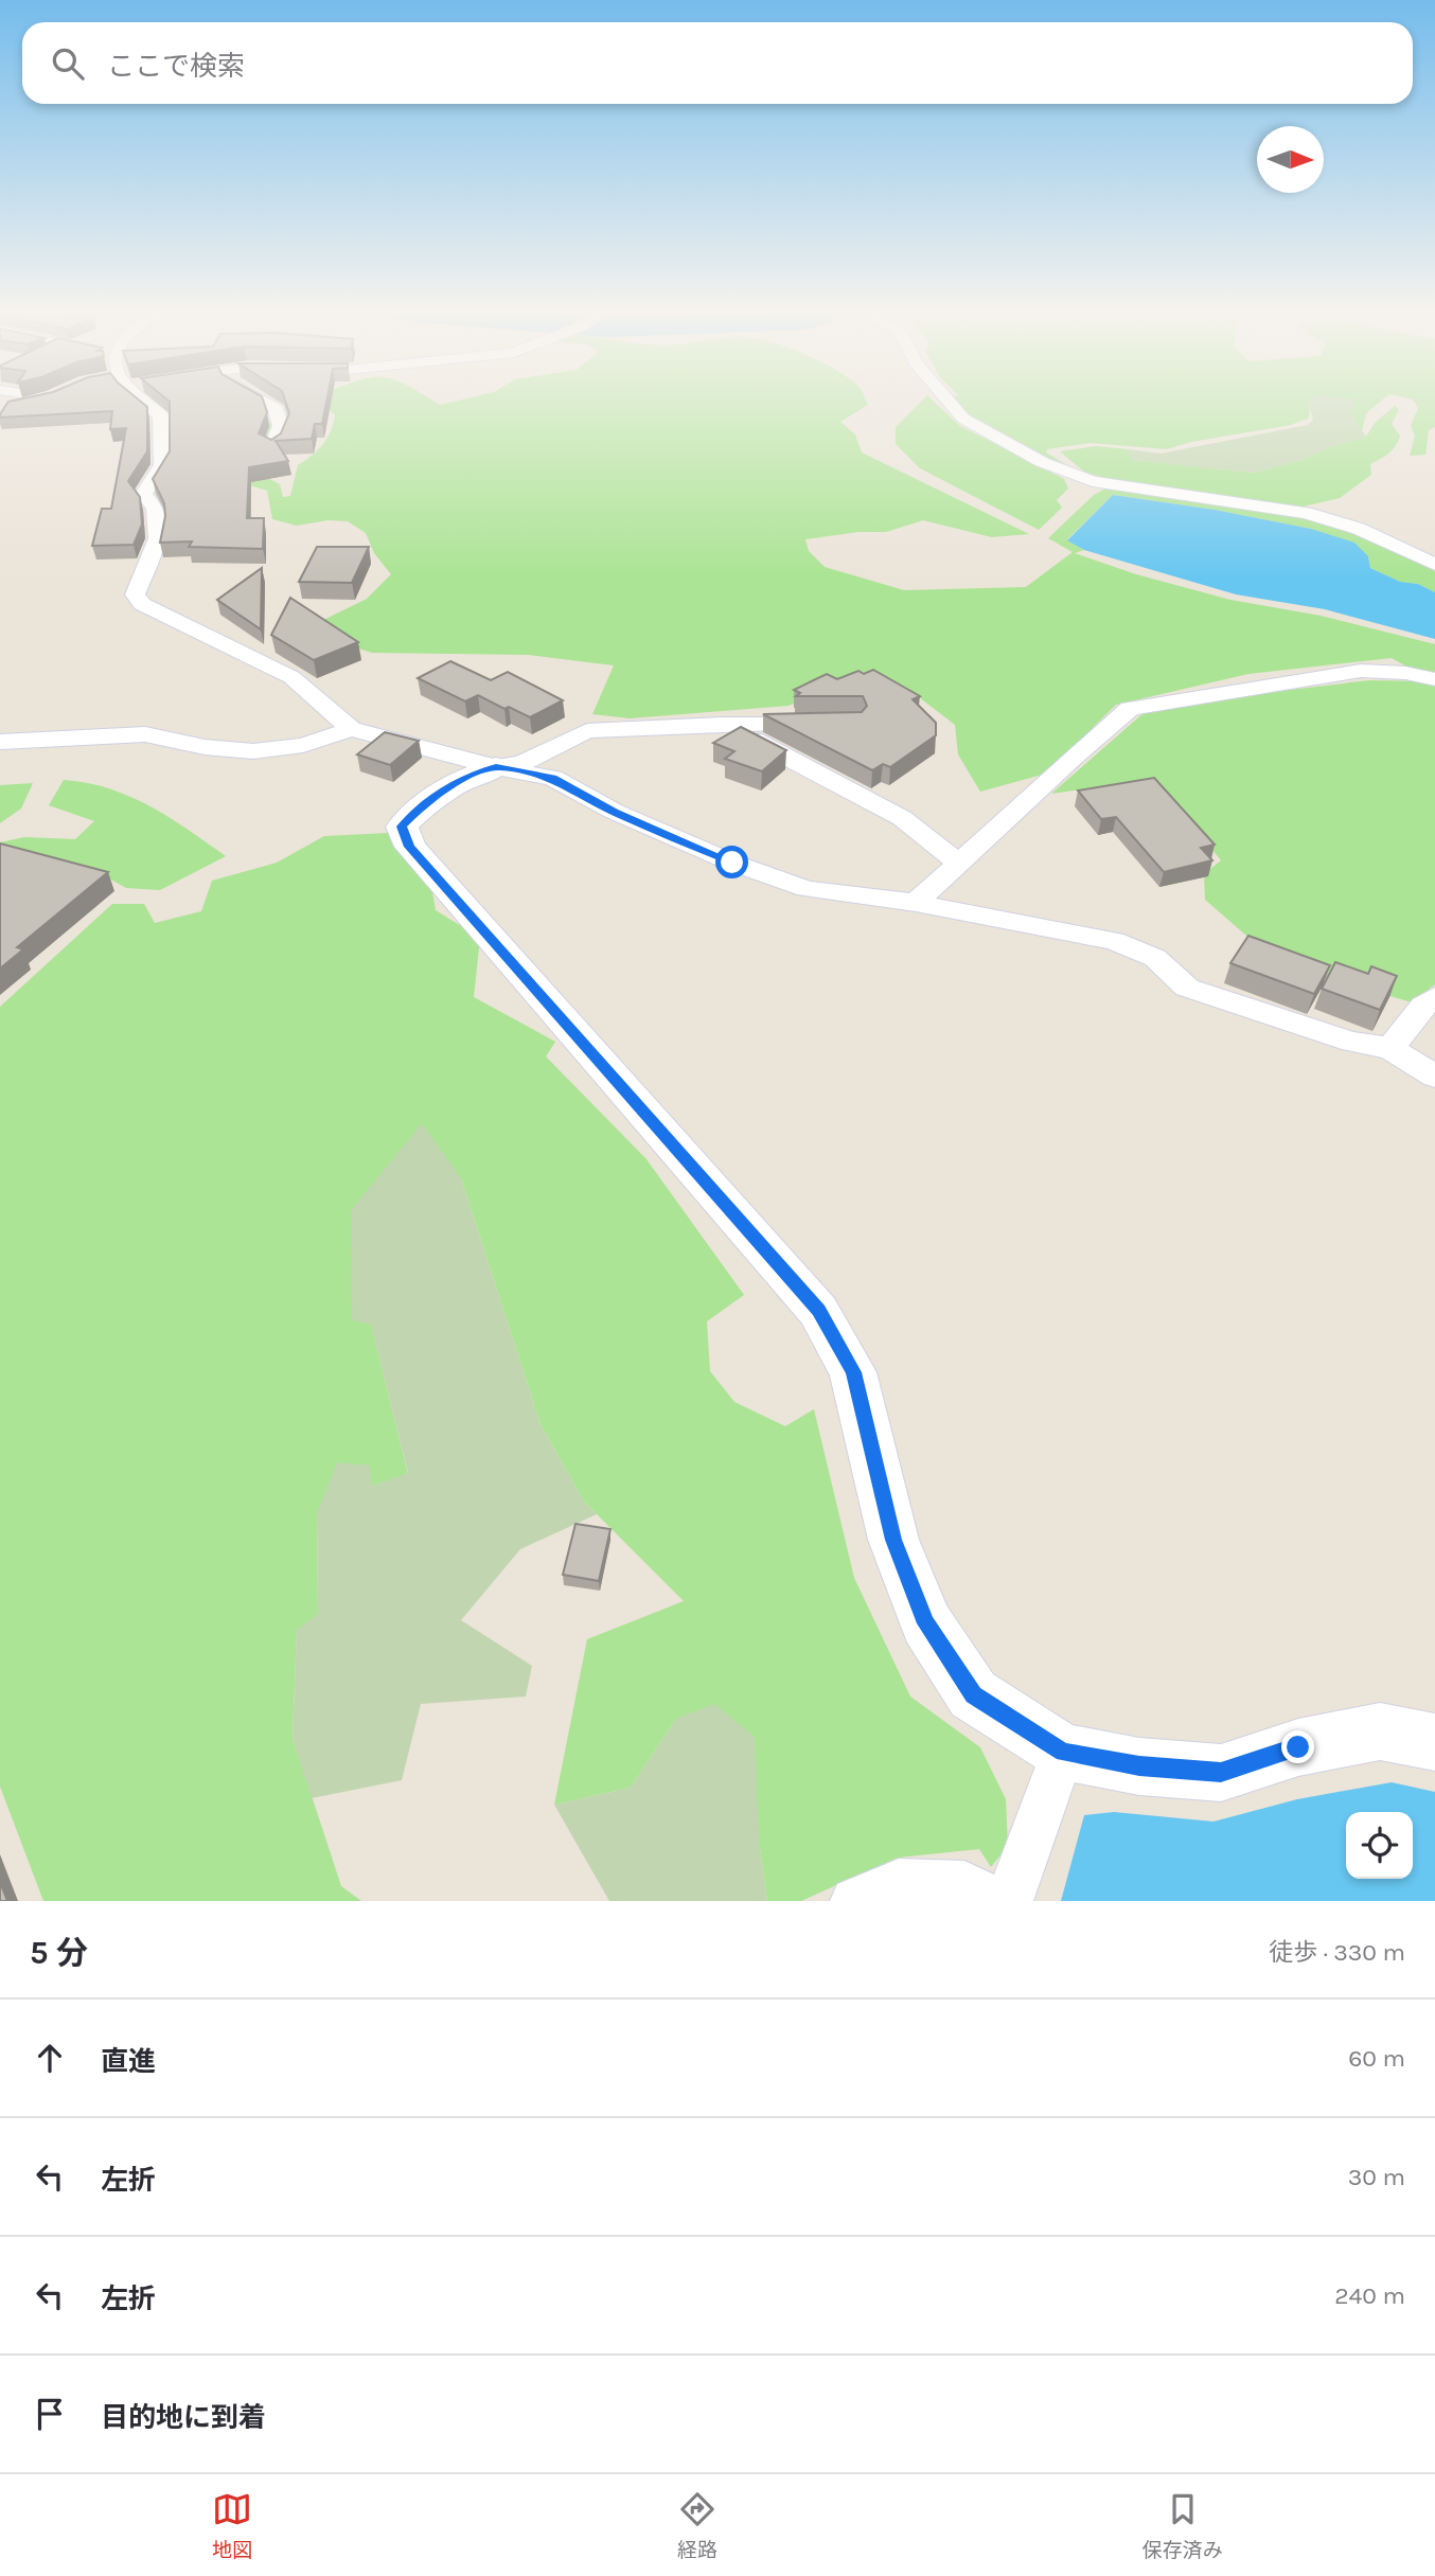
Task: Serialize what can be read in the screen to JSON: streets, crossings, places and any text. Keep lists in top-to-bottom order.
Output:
{
  "north": "right",
  "page": {
    "search": "ここで検索",
    "heading": ["5 分", "徒歩 · 330 m"],
    "list": [
      ["直進", "60 m"],
      ["左折", "30 m"],
      ["左折", "240 m"],
      "目的地に到着"
    ],
    "nav": ["地図", "経路", "保存済み"]
  }
}
